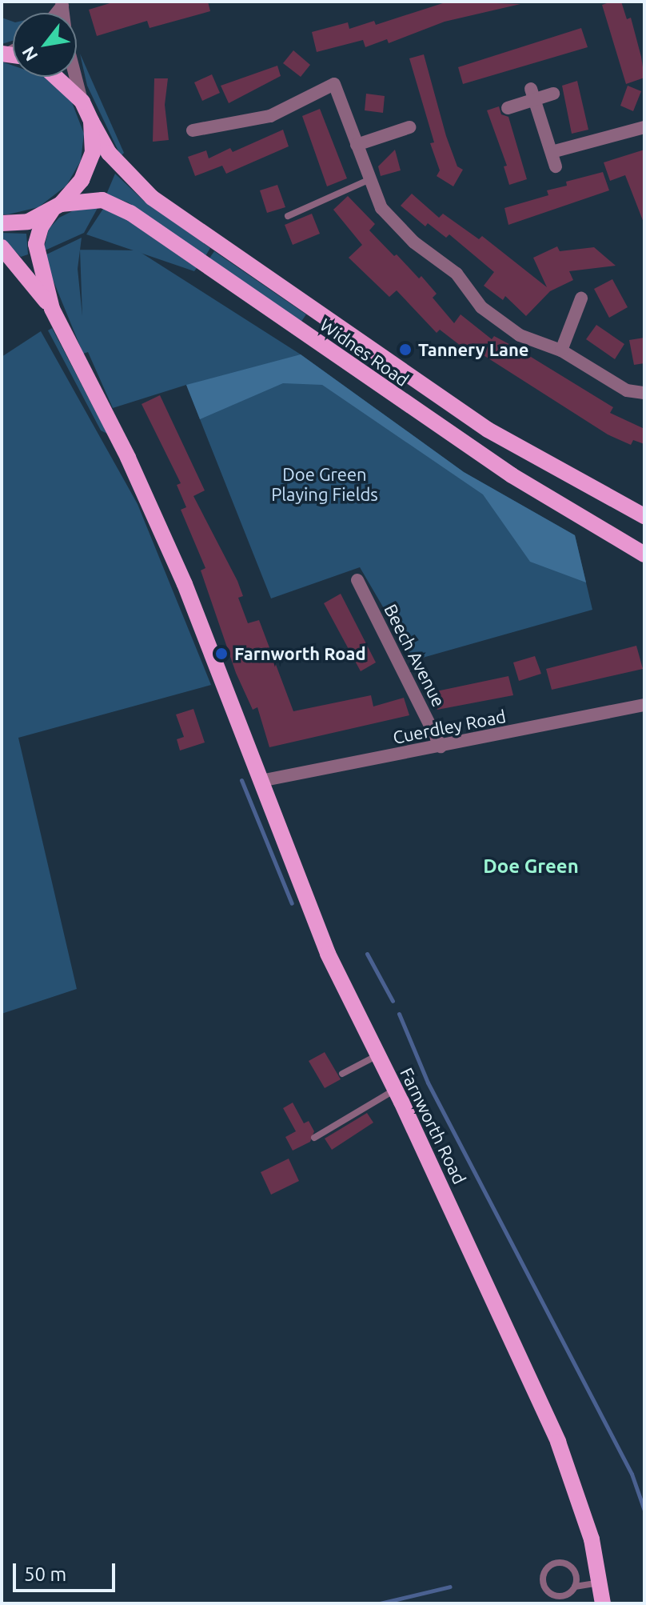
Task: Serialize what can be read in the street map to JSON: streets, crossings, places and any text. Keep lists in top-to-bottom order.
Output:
{
  "streets": {
    "main road": ["Widnes Road", "Farnworth Road"],
    "street": ["Beech Avenue", "Cuerdley Road"]
  },
  "crossings": [
    ["Widnes Road", "Farnworth Road"],
    ["Beech Avenue", "Cuerdley Road"],
    ["Cuerdley Road", "Farnworth Road"]
  ],
  "districts": ["Doe Green"],
  "parks": ["Doe Green Playing Fields"],
  "places": ["Tannery Lane", "Farnworth Road"],
  "scale_bar": "50 m",
  "north": "bottom left"
}
